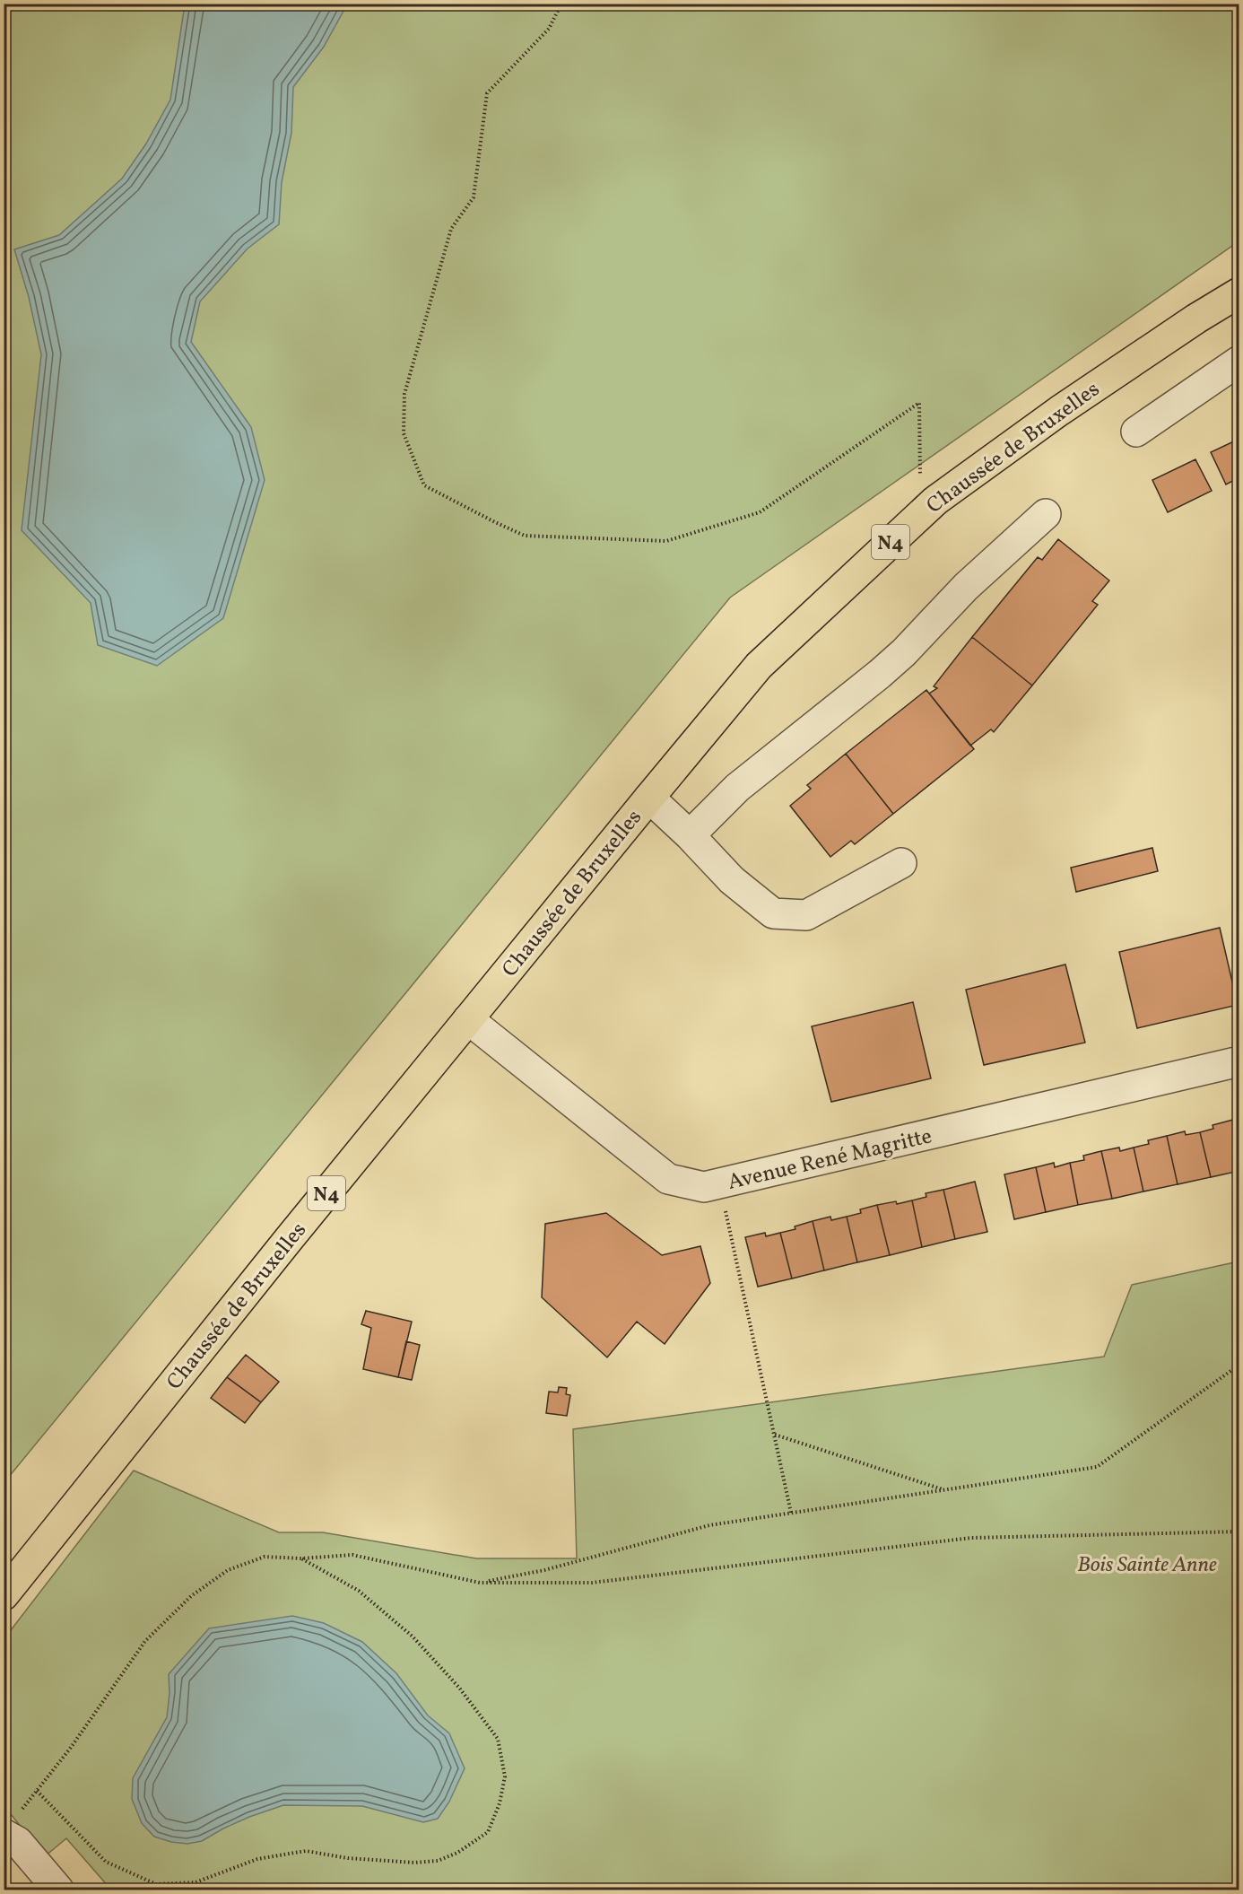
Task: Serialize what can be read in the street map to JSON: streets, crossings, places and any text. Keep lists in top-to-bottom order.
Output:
{
  "streets": {
    "main road": ["Chaussée de Bruxelles", "N4"],
    "street": ["Avenue René Magritte"]
  },
  "crossings": [
    ["Chaussée de Bruxelles", "Avenue René Magritte"]
  ],
  "parks": ["Bois Sainte Anne"]
}
